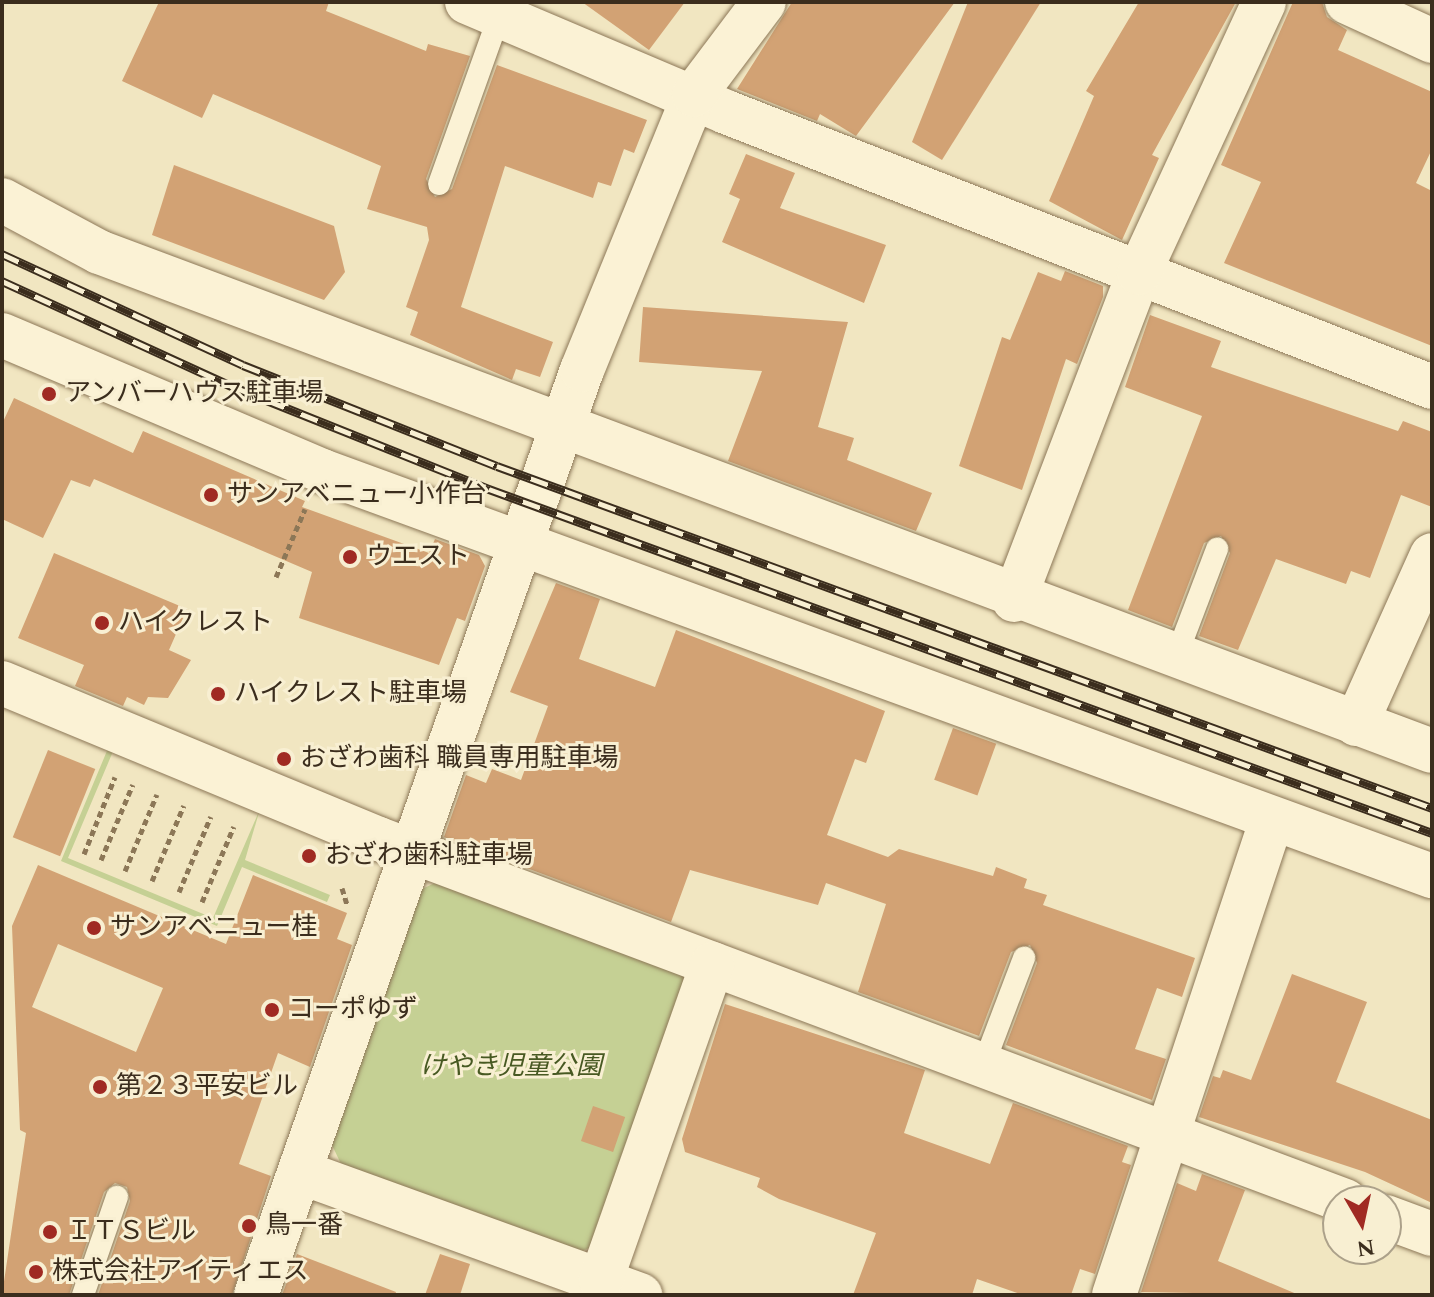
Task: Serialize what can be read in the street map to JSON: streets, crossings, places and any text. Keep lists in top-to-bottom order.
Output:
{
  "parks": ["けやき児童公園"],
  "places": [
    "アンバーハウス駐車場",
    "サンアベニュー小作台",
    "ウエスト",
    "ハイクレスト",
    "ハイクレスト駐車場",
    "おざわ歯科 職員専用駐車場",
    "おざわ歯科駐車場",
    "サンアベニュー桂",
    "コーポゆず",
    "第２３平安ビル",
    "鳥一番",
    "ＩＴＳビル",
    "株式会社アイティエス"
  ],
  "north": "bottom"
}
